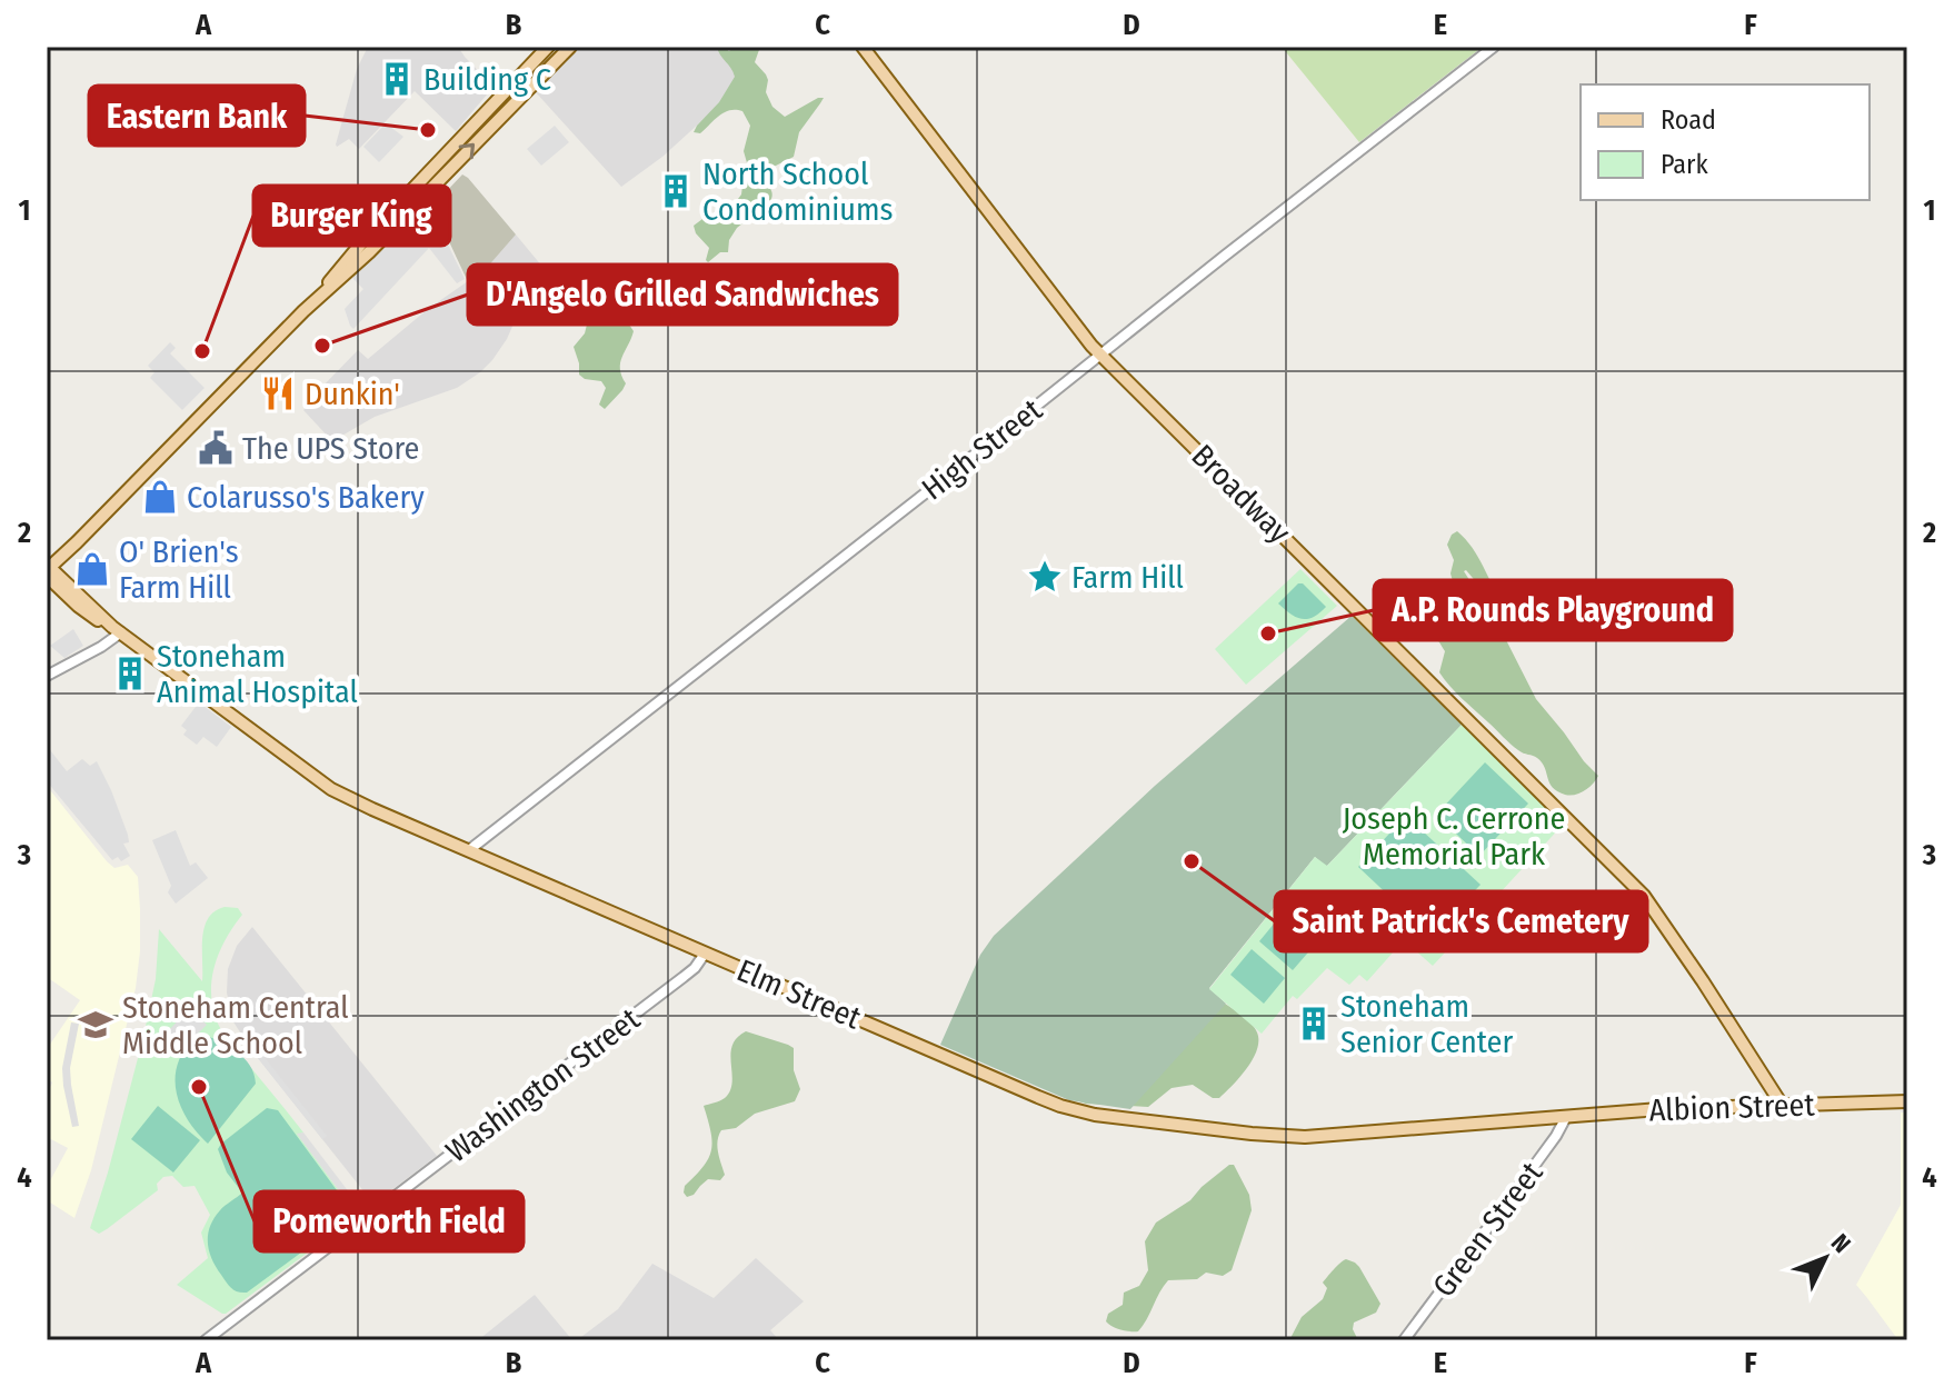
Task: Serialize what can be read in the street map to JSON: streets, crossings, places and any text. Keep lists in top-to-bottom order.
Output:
{
  "streets": {
    "main road": ["Broadway", "Elm Street", "Albion Street"],
    "street": ["High Street", "Washington Street", "Green Street"]
  },
  "crossings": [
    ["High Street", "Broadway"],
    ["High Street", "Elm Street"],
    ["Broadway", "Albion Street"],
    ["Elm Street", "Washington Street"],
    ["Elm Street", "Albion Street"],
    ["Elm Street", "Green Street"],
    ["Albion Street", "Green Street"]
  ],
  "parks": ["Joseph C. Cerrone Memorial Park"],
  "places": {
    "building": [
      "Building C",
      "North School Condominiums",
      "Stoneham Animal Hospital",
      "Stoneham Senior Center"
    ],
    "other": [
      "Eastern Bank",
      "D'Angelo Grilled Sandwiches",
      "Burger King",
      "A.P. Rounds Playground",
      "Saint Patrick's Cemetery",
      "Pomeworth Field"
    ],
    "restaurant": ["Dunkin'"],
    "public building": ["The UPS Store"],
    "shop": ["Colarusso's Bakery", "O' Brien's Farm Hill"],
    "place": ["Farm Hill"],
    "school or university": ["Stoneham Central Middle School"]
  },
  "legend": ["Road", "Park"],
  "north": "top right",
  "grid": {
    "columns": [
      "A",
      "B",
      "C",
      "D",
      "E",
      "F"
    ],
    "rows": [
      "1",
      "2",
      "3",
      "4"
    ]
  }
}
